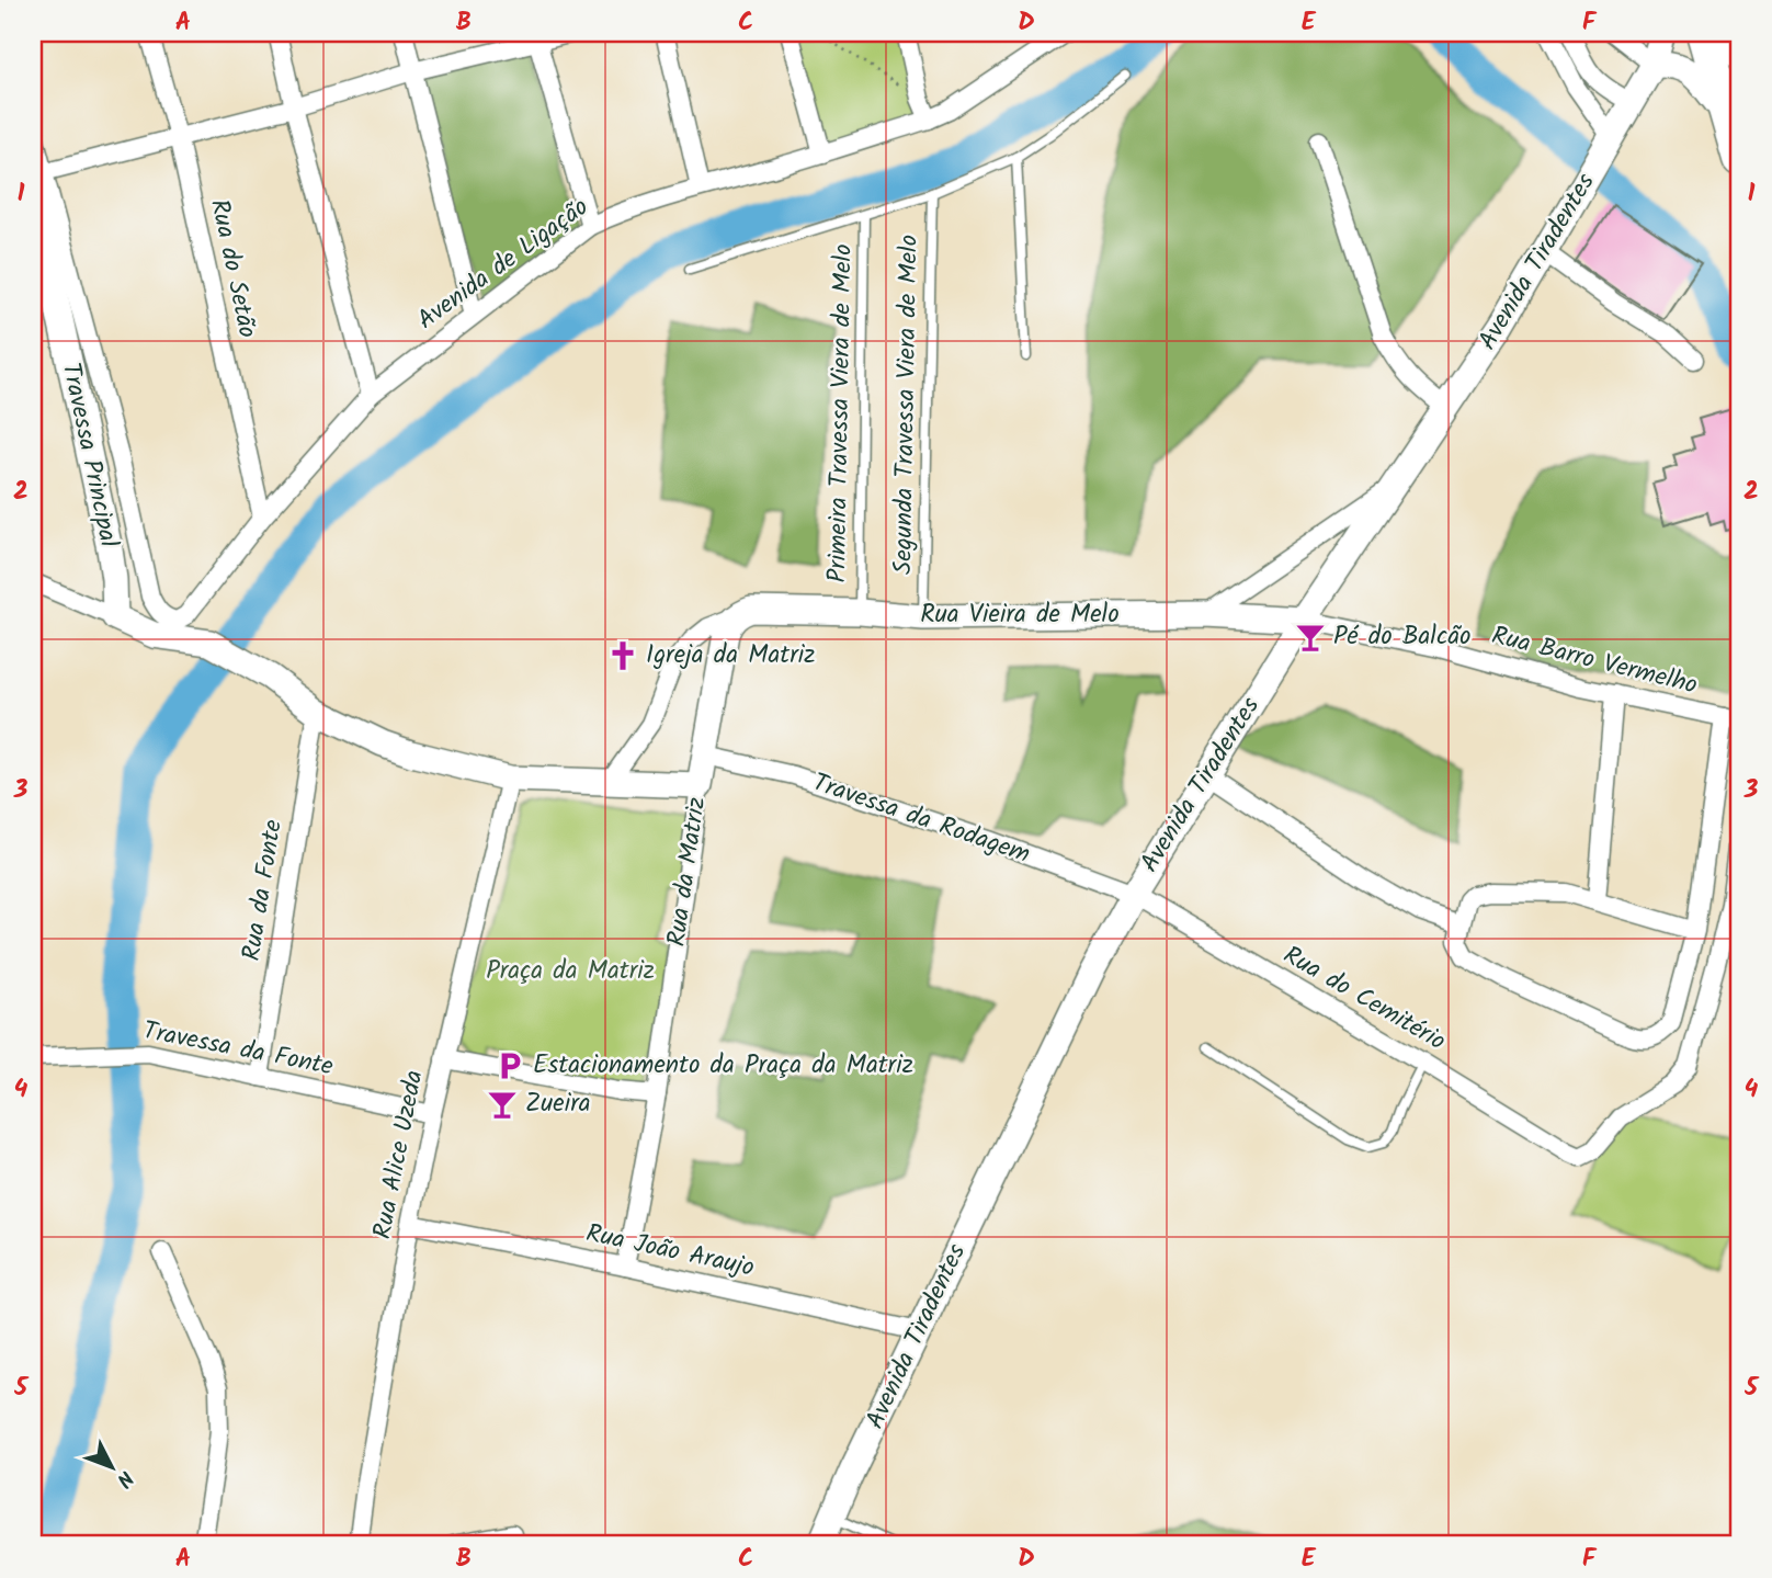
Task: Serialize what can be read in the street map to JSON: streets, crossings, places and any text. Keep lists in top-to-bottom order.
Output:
{
  "streets": {
    "street": [
      "Avenida Tiradentes",
      "Avenida de Ligação",
      "Rua do Setão",
      "Travessa Principal",
      "Rua Vieira de Melo",
      "Rua Barro Vermelho",
      "Travessa da Rodagem",
      "Rua da Matriz",
      "Rua da Fonte",
      "Rua do Cemitério",
      "Travessa da Fonte",
      "Rua Alice Uzeda",
      "Rua João Araujo"
    ],
    "lane": ["Segunda Travessa Viera de Melo", "Primeira Travessa Viera de Melo"]
  },
  "crossings": [
    ["Avenida Tiradentes", "Rua Vieira de Melo"],
    ["Avenida Tiradentes", "Rua Barro Vermelho"],
    ["Avenida Tiradentes", "Travessa da Rodagem"],
    ["Avenida Tiradentes", "Rua do Cemitério"],
    ["Avenida Tiradentes", "Rua João Araujo"],
    ["Avenida de Ligação", "Rua do Setão"],
    ["Segunda Travessa Viera de Melo", "Rua Vieira de Melo"],
    ["Primeira Travessa Viera de Melo", "Rua Vieira de Melo"],
    ["Rua Vieira de Melo", "Rua Barro Vermelho"],
    ["Rua Vieira de Melo", "Rua da Matriz"],
    ["Travessa da Rodagem", "Rua da Matriz"],
    ["Travessa da Rodagem", "Rua do Cemitério"],
    ["Rua da Matriz", "Rua João Araujo"],
    ["Rua da Fonte", "Travessa da Fonte"],
    ["Travessa da Fonte", "Rua Alice Uzeda"],
    ["Rua Alice Uzeda", "Rua João Araujo"]
  ],
  "parks": ["Praça da Matriz"],
  "places": {
    "bar": ["Pé do Balcão", "Zueira"],
    "church": ["Igreja da Matriz"],
    "parking": ["Estacionamento da Praça da Matriz"]
  },
  "north": "bottom right",
  "grid": {
    "columns": [
      "A",
      "B",
      "C",
      "D",
      "E",
      "F"
    ],
    "rows": [
      "1",
      "2",
      "3",
      "4",
      "5"
    ]
  }
}
